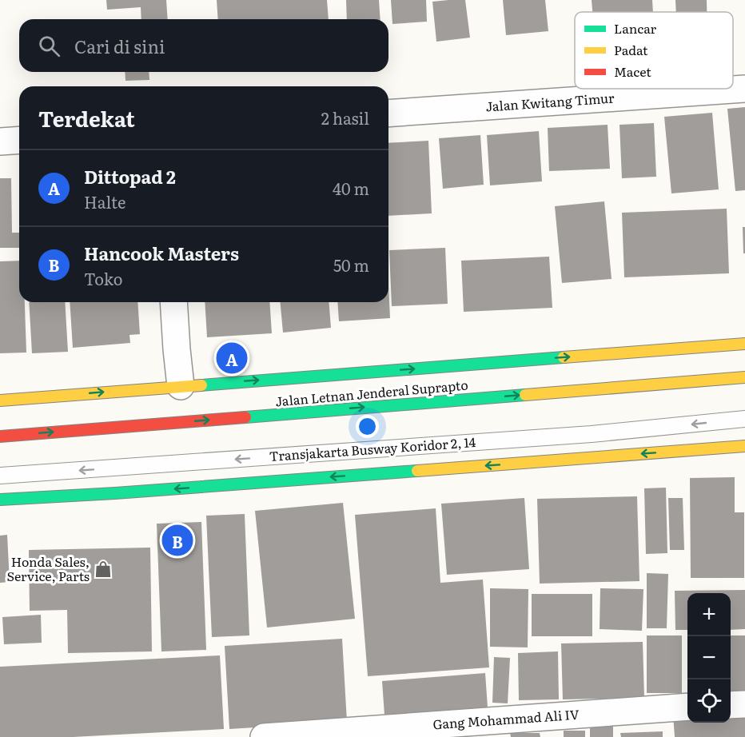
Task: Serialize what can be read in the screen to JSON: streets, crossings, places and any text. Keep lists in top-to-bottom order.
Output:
{
  "streets": {
    "main road": ["Jalan Letnan Jenderal Suprapto"],
    "street": ["Jalan Kwitang Timur", "Gang Mohammad Ali IV"],
    "lane": ["Transjakarta Busway Koridor 2, 14"]
  },
  "one_way": ["Transjakarta Busway Koridor 2, 14"],
  "places": {
    "shop": ["Honda Sales, Service, Parts"]
  },
  "legend": ["Lancar", "Padat", "Macet"],
  "page": {
    "search": "Cari di sini",
    "heading": ["Terdekat", "2 hasil"],
    "list": [
      {
        "mark": "A",
        "name": "Dittopad 2",
        "note": "Halte",
        "value": "40 m"
      },
      {
        "mark": "B",
        "name": "Hancook Masters",
        "note": "Toko",
        "value": "50 m"
      }
    ],
    "pins": ["A", "B"],
    "map_buttons": ["+", "−"]
  }
}
